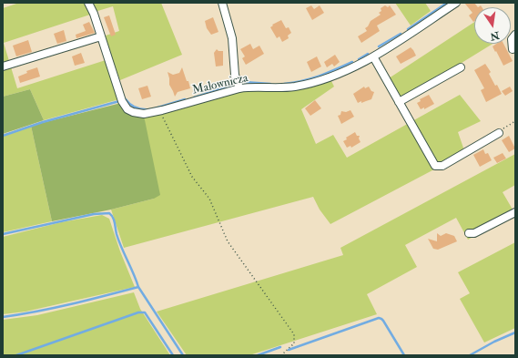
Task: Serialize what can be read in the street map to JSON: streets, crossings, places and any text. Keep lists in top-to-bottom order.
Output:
{
  "streets": {
    "street": ["Malownicza"]
  },
  "north": "bottom"
}
